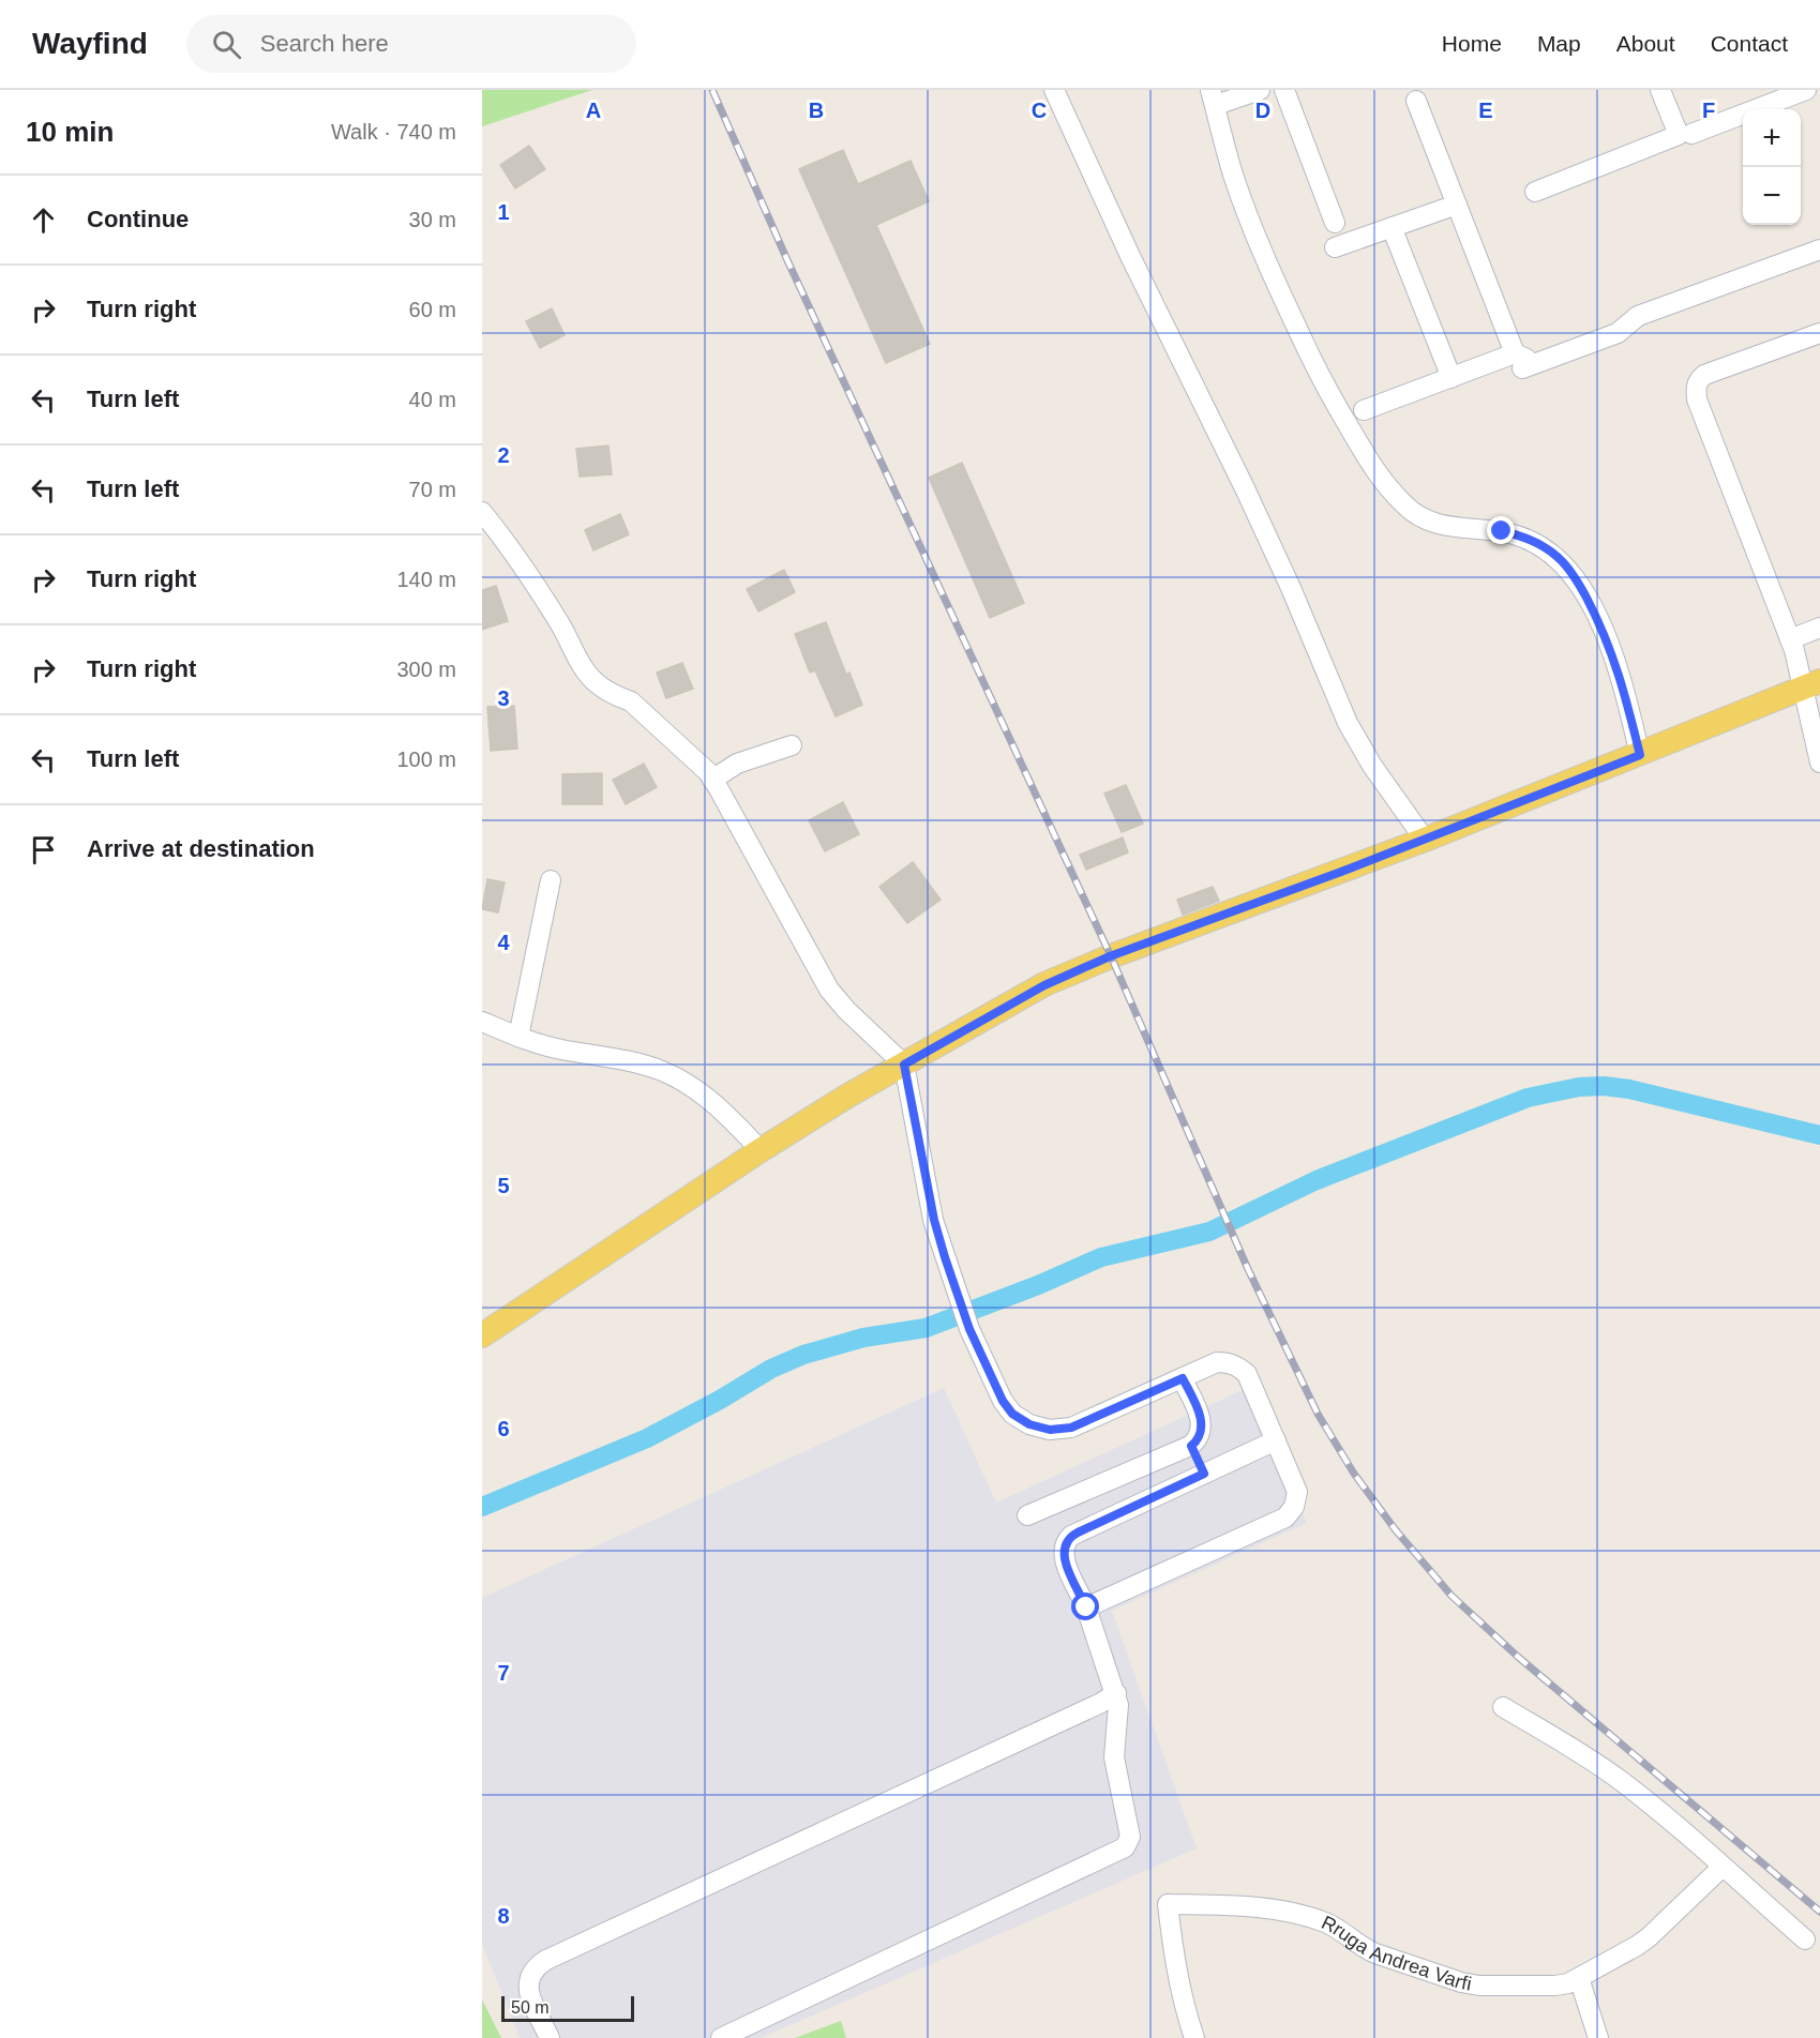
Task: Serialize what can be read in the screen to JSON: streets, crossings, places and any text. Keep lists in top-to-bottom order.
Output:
{
  "streets": {
    "street": ["Rruga Andrea Varfi"]
  },
  "scale_bar": "50 m",
  "page": {
    "header": "Wayfind",
    "search": "Search here",
    "nav": [
      "Home",
      "Map",
      "About",
      "Contact"
    ],
    "heading": ["10 min", "Walk · 740 m"],
    "map_buttons": ["+", "−"],
    "list": [
      ["Continue", "30 m"],
      ["Turn right", "60 m"],
      ["Turn left", "40 m"],
      ["Turn left", "70 m"],
      ["Turn right", "140 m"],
      ["Turn right", "300 m"],
      ["Turn left", "100 m"],
      "Arrive at destination"
    ],
    "scale": "50 m"
  },
  "grid": {
    "columns": [
      "A",
      "B",
      "C",
      "D",
      "E",
      "F"
    ],
    "rows": [
      "1",
      "2",
      "3",
      "4",
      "5",
      "6",
      "7",
      "8"
    ]
  }
}
